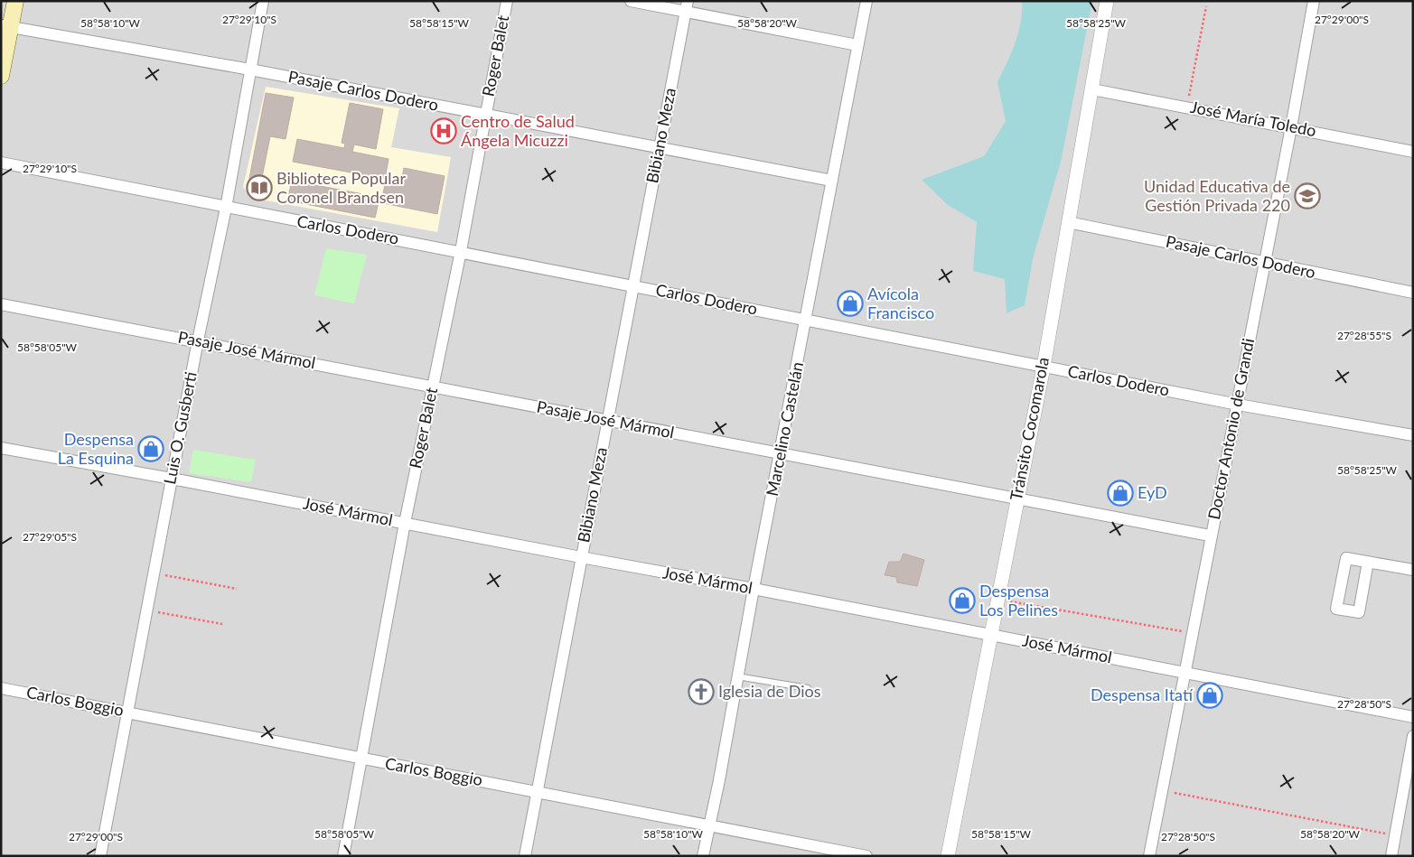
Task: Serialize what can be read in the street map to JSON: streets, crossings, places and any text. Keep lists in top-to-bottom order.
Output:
{
  "streets": {
    "street": [
      "Roger Balet",
      "Pasaje Carlos Dodero",
      "José María Toledo",
      "Bibiano Meza",
      "Carlos Dodero",
      "Pasaje José Mármol",
      "Luis O. Gusberti",
      "Marcelino Castelán",
      "Tránsito Cocomarola",
      "Doctor Antonio de Grandi",
      "José Mármol",
      "Carlos Boggio"
    ]
  },
  "crossings": [
    ["Roger Balet", "Pasaje Carlos Dodero"],
    ["Roger Balet", "Carlos Dodero"],
    ["Roger Balet", "Pasaje José Mármol"],
    ["Roger Balet", "José Mármol"],
    ["Roger Balet", "Carlos Boggio"],
    ["Pasaje Carlos Dodero", "Bibiano Meza"],
    ["Pasaje Carlos Dodero", "Luis O. Gusberti"],
    ["Pasaje Carlos Dodero", "Marcelino Castelán"],
    ["Pasaje Carlos Dodero", "Tránsito Cocomarola"],
    ["Pasaje Carlos Dodero", "Doctor Antonio de Grandi"],
    ["José María Toledo", "Tránsito Cocomarola"],
    ["José María Toledo", "Doctor Antonio de Grandi"],
    ["Bibiano Meza", "Carlos Dodero"],
    ["Bibiano Meza", "Pasaje José Mármol"],
    ["Bibiano Meza", "José Mármol"],
    ["Bibiano Meza", "Carlos Boggio"],
    ["Carlos Dodero", "Luis O. Gusberti"],
    ["Carlos Dodero", "Marcelino Castelán"],
    ["Carlos Dodero", "Tránsito Cocomarola"],
    ["Carlos Dodero", "Doctor Antonio de Grandi"],
    ["Pasaje José Mármol", "Luis O. Gusberti"],
    ["Pasaje José Mármol", "Marcelino Castelán"],
    ["Pasaje José Mármol", "Tránsito Cocomarola"],
    ["Pasaje José Mármol", "Doctor Antonio de Grandi"],
    ["Luis O. Gusberti", "José Mármol"],
    ["Luis O. Gusberti", "Carlos Boggio"],
    ["Marcelino Castelán", "José Mármol"],
    ["Marcelino Castelán", "Carlos Boggio"],
    ["Tránsito Cocomarola", "José Mármol"],
    ["Doctor Antonio de Grandi", "José Mármol"]
  ],
  "places": {
    "hospital": ["Centro de Salud Ángela Micuzzi"],
    "library": ["Biblioteca Popular Coronel Brandsen"],
    "school or university": ["Unidad Educativa de Gestión Privada 220"],
    "shop": [
      "Avícola Francisco",
      "Despensa La Esquina",
      "EyD",
      "Despensa Los Pelines",
      "Despensa Itatí"
    ],
    "church": ["Iglesia de Dios"]
  },
  "coordinates": [
    "27°29'10\"S",
    "27°29'00\"S",
    "58°58'10\"W",
    "58°58'25\"W",
    "58°58'15\"W",
    "58°58'20\"W",
    "27°28'55\"S",
    "58°58'05\"W",
    "27°29'05\"S",
    "27°28'50\"S"
  ]
}
